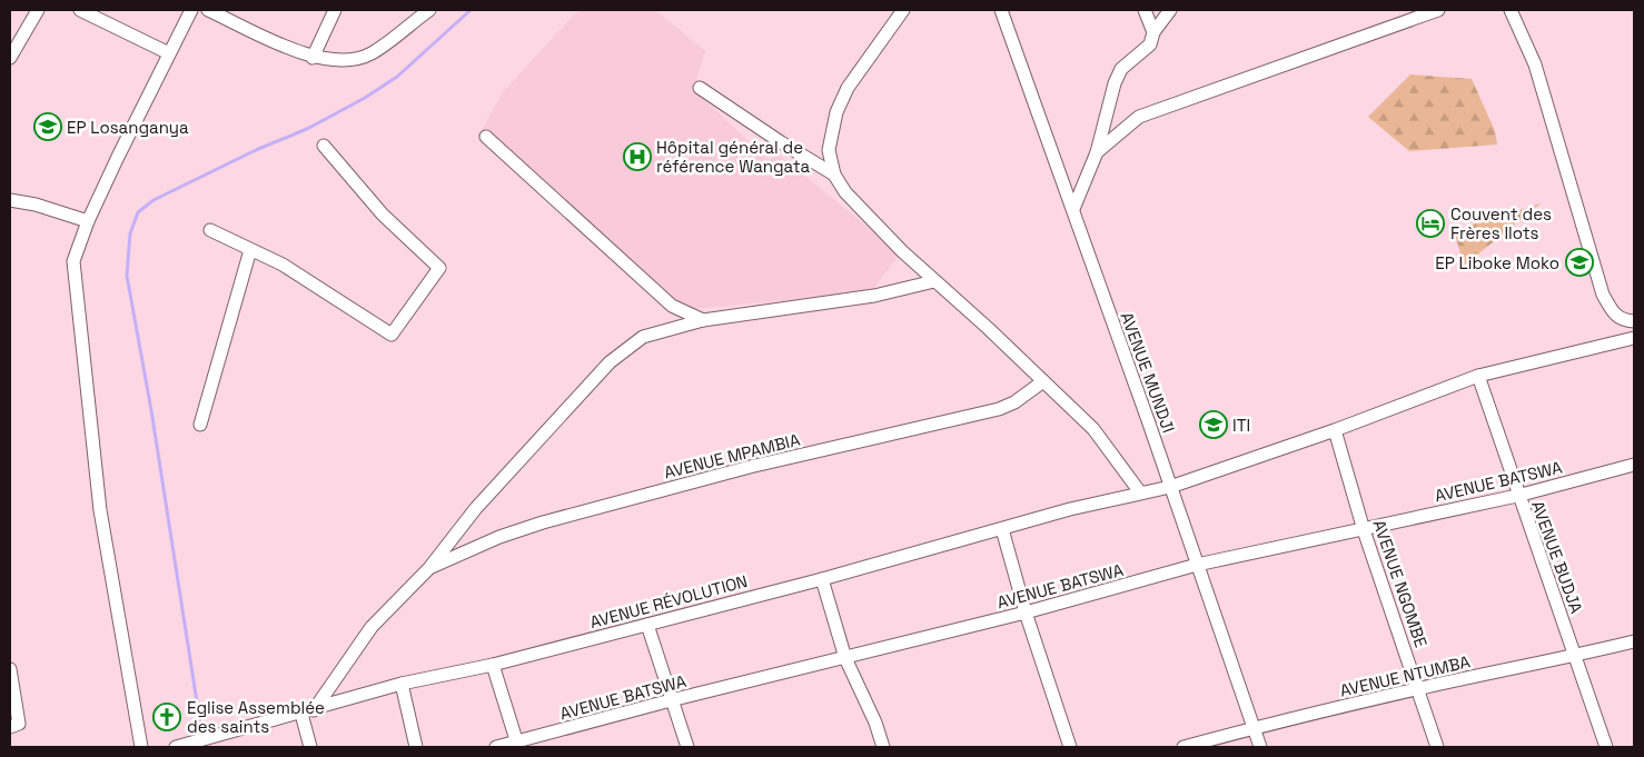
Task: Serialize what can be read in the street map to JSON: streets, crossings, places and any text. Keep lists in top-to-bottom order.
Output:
{
  "streets": {
    "street": [
      "AVENUE MUNDJI",
      "AVENUE MPAMBIA",
      "AVENUE BATSWA",
      "AVENUE BUDJA",
      "AVENUE NGOMBE",
      "AVENUE RÉVOLUTION",
      "AVENUE NTUMBA"
    ]
  },
  "crossings": [
    ["AVENUE MUNDJI", "AVENUE BATSWA"],
    ["AVENUE MUNDJI", "AVENUE RÉVOLUTION"],
    ["AVENUE MUNDJI", "AVENUE NTUMBA"],
    ["AVENUE BATSWA", "AVENUE BUDJA"],
    ["AVENUE BATSWA", "AVENUE NGOMBE"],
    ["AVENUE BUDJA", "AVENUE RÉVOLUTION"],
    ["AVENUE BUDJA", "AVENUE NTUMBA"],
    ["AVENUE NGOMBE", "AVENUE RÉVOLUTION"],
    ["AVENUE NGOMBE", "AVENUE NTUMBA"]
  ],
  "places": {
    "school or university": ["EP Losanganya", "EP Liboke Moko", "ITI"],
    "hospital": ["Hôpital général de référence Wangata"],
    "hotel": ["Couvent des Frères Ilots"],
    "church": ["Eglise Assemblée des saints"]
  }
}
